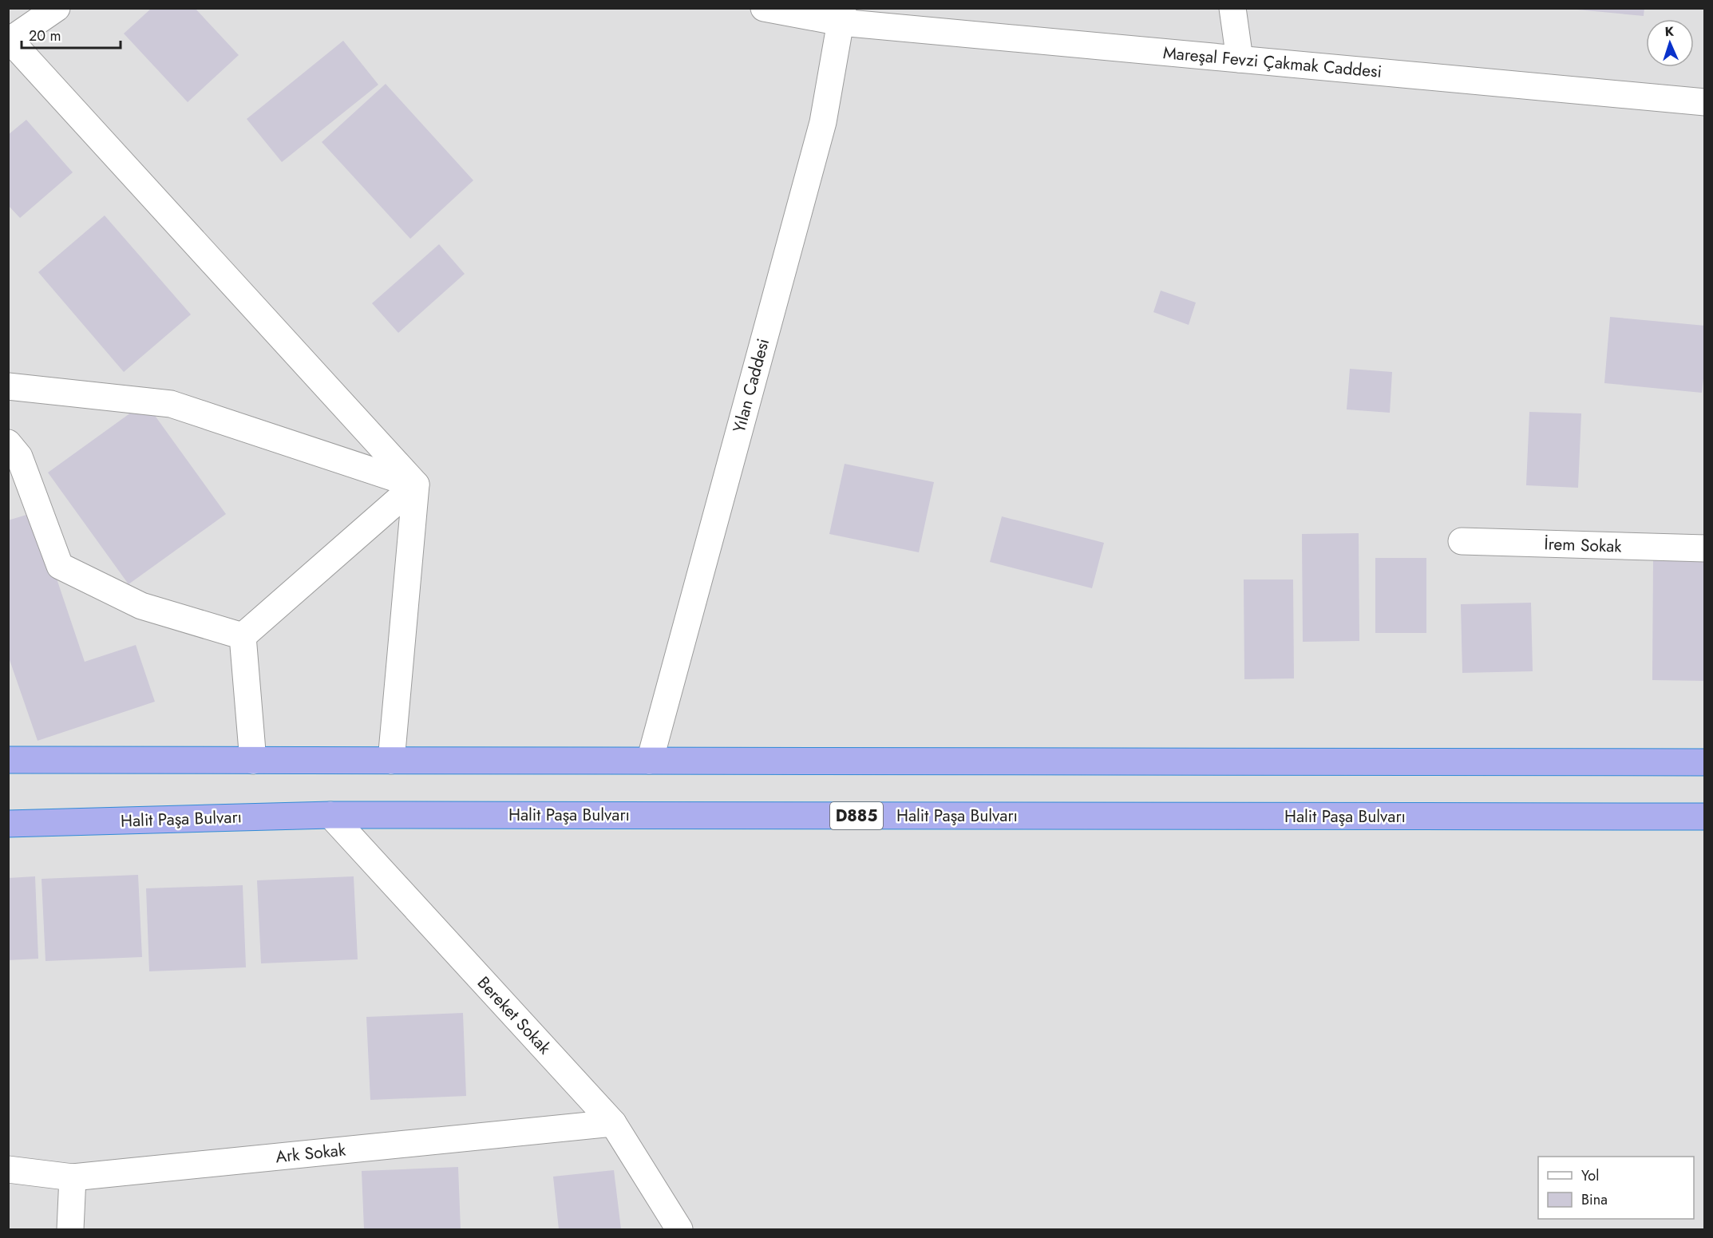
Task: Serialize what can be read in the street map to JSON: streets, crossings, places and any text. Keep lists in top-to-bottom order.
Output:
{
  "streets": {
    "highway": ["Halit Paşa Bulvarı", "D885"],
    "street": [
      "Mareşal Fevzi Çakmak Caddesi",
      "Yılan Caddesi",
      "İrem Sokak",
      "Bereket Sokak",
      "Ark Sokak"
    ]
  },
  "crossings": [
    ["Mareşal Fevzi Çakmak Caddesi", "Yılan Caddesi"],
    ["Halit Paşa Bulvarı", "Bereket Sokak"],
    ["Bereket Sokak", "Ark Sokak"]
  ],
  "legend": ["Yol", "Bina"],
  "scale_bar": "20 m",
  "north": "top"
}
